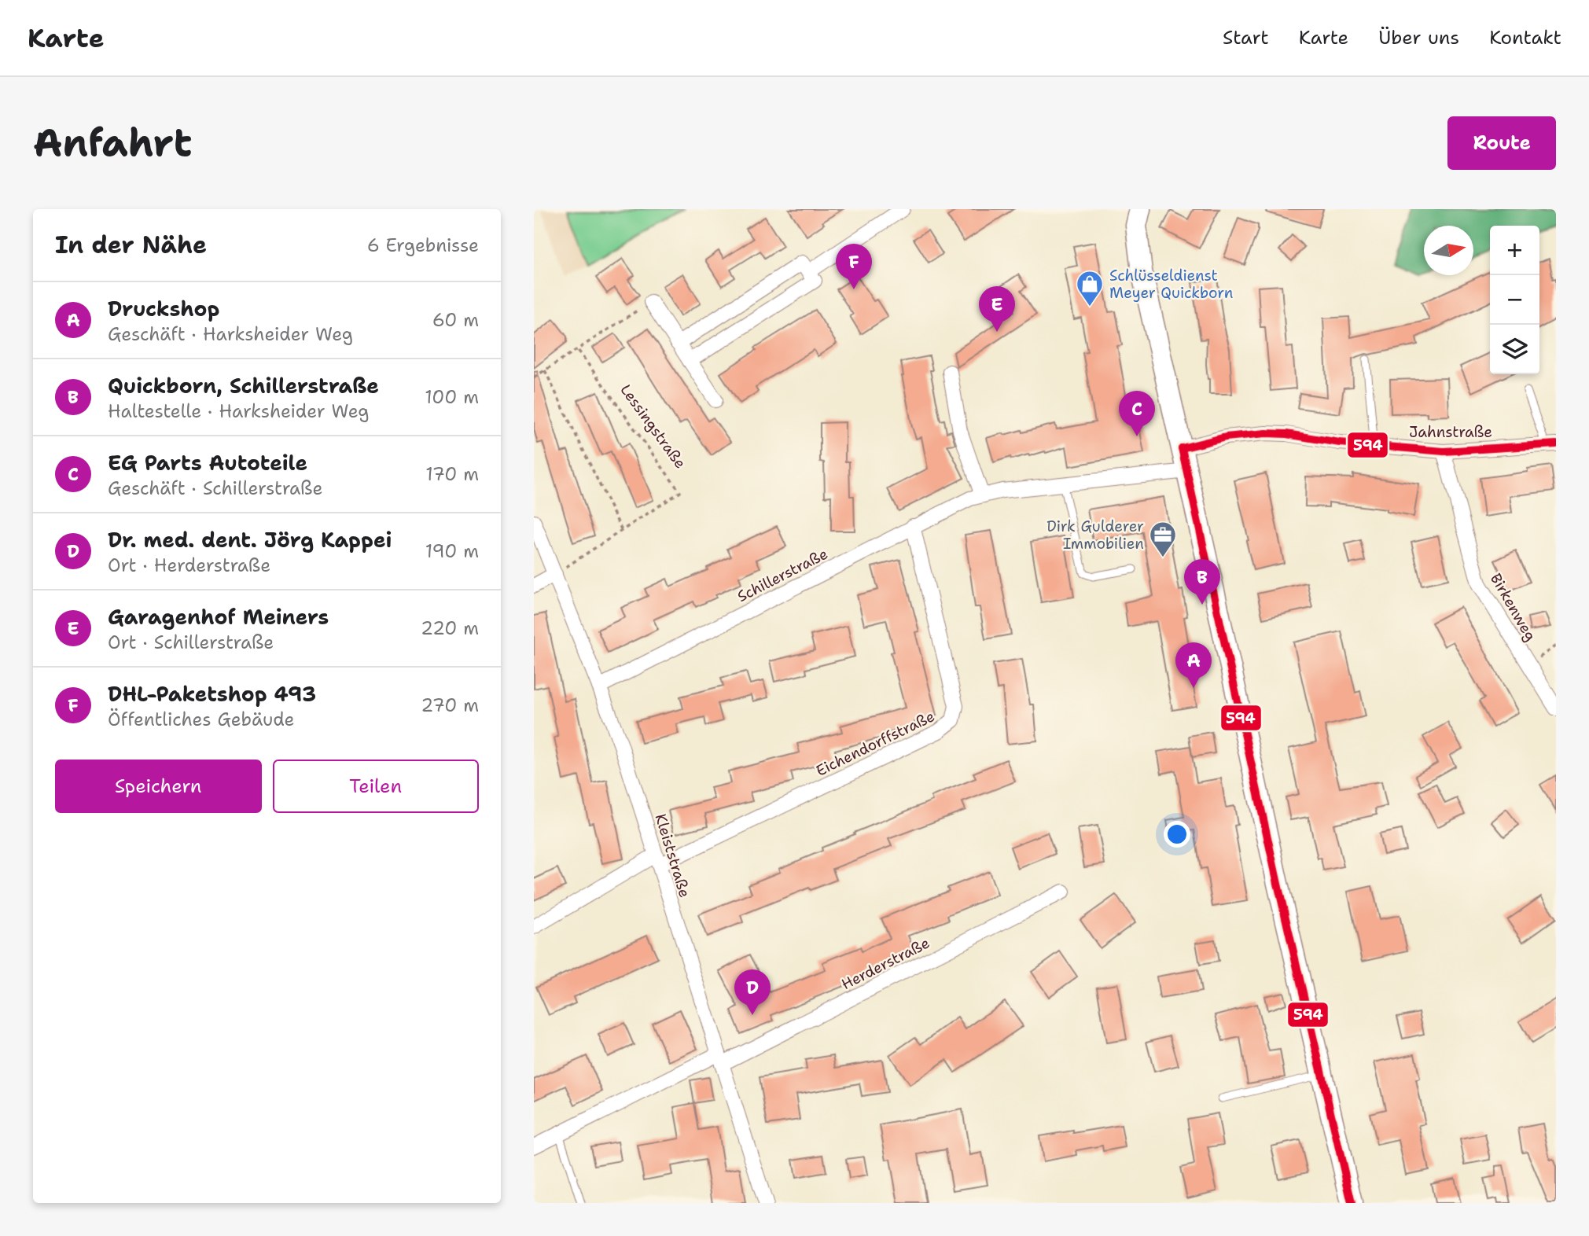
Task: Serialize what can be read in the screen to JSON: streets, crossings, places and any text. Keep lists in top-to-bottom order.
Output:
{
  "streets": {
    "street": [
      "Jahnstraße",
      "Schillerstraße",
      "Birkenweg",
      "Eichendorffstraße",
      "Kleiststraße",
      "Herderstraße"
    ],
    "path": ["Lessingstraße"]
  },
  "crossings": [
    ["Lessingstraße", "Kleiststraße"],
    ["Jahnstraße", "Birkenweg"],
    ["Schillerstraße", "Eichendorffstraße"],
    ["Schillerstraße", "Kleiststraße"],
    ["Eichendorffstraße", "Kleiststraße"],
    ["Kleiststraße", "Herderstraße"]
  ],
  "places": {
    "shop": ["Schlüsseldienst Meyer Quickborn"],
    "office": ["Dirk Gulderer Immobilien"]
  },
  "lines": ["transit line 594"],
  "north": "right",
  "page": {
    "header": "Karte",
    "nav": [
      "Start",
      "Karte",
      "Über uns",
      "Kontakt"
    ],
    "buttons": [
      "Route",
      ["Speichern", "Teilen"]
    ],
    "title": "Anfahrt",
    "heading": ["In der Nähe", "6 Ergebnisse"],
    "map_buttons": ["+", "−"],
    "pins": [
      "F",
      "E",
      "C",
      "B",
      "A",
      "D"
    ],
    "list": [
      {
        "mark": "A",
        "name": "Druckshop",
        "note": "Geschäft · Harksheider Weg",
        "value": "60 m"
      },
      {
        "mark": "B",
        "name": "Quickborn, Schillerstraße",
        "note": "Haltestelle · Harksheider Weg",
        "value": "100 m"
      },
      {
        "mark": "C",
        "name": "EG Parts Autoteile",
        "note": "Geschäft · Schillerstraße",
        "value": "170 m"
      },
      {
        "mark": "D",
        "name": "Dr. med. dent. Jörg Kappei",
        "note": "Ort · Herderstraße",
        "value": "190 m"
      },
      {
        "mark": "E",
        "name": "Garagenhof Meiners",
        "note": "Ort · Schillerstraße",
        "value": "220 m"
      },
      {
        "mark": "F",
        "name": "DHL-Paketshop 493",
        "note": "Öffentliches Gebäude",
        "value": "270 m"
      }
    ]
  }
}
